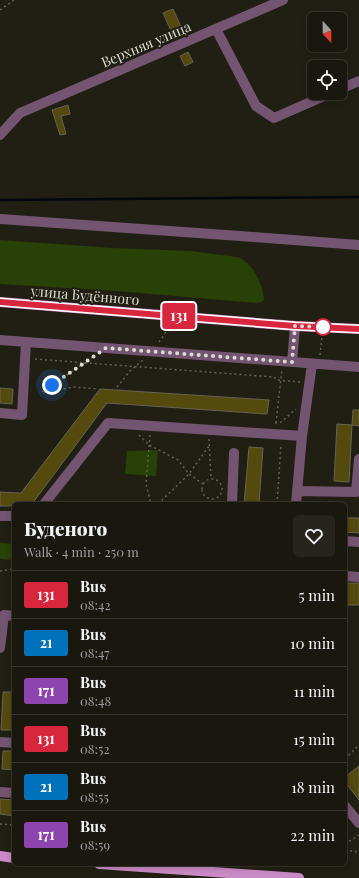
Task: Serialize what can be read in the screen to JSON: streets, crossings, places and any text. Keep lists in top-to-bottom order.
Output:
{
  "streets": {
    "main road": ["улица Будённого"],
    "street": ["Верхняя улица"]
  },
  "lines": ["bus line 131"],
  "north": "bottom",
  "page": {
    "on_map": "131",
    "heading": ["Буденого", "Walk · 4 min · 250 m"],
    "list": [
      {
        "mark": "131",
        "name": "Bus",
        "note": "08:42",
        "value": "5 min"
      },
      {
        "mark": "21",
        "name": "Bus",
        "note": "08:47",
        "value": "10 min"
      },
      {
        "mark": "171",
        "name": "Bus",
        "note": "08:48",
        "value": "11 min"
      },
      {
        "mark": "131",
        "name": "Bus",
        "note": "08:52",
        "value": "15 min"
      },
      {
        "mark": "21",
        "name": "Bus",
        "note": "08:55",
        "value": "18 min"
      },
      {
        "mark": "171",
        "name": "Bus",
        "note": "08:59",
        "value": "22 min"
      }
    ]
  }
}
